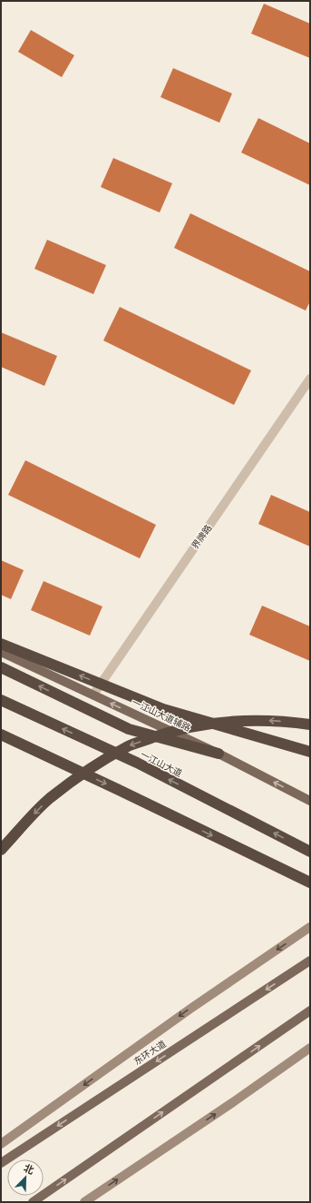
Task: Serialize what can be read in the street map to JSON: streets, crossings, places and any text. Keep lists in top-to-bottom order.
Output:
{
  "streets": {
    "highway": ["一江山大道"],
    "main road": ["一江山大道辅路", "东环大道"],
    "street": ["界牌路"]
  },
  "crossings": [
    ["界牌路", "一江山大道辅路"]
  ],
  "one_way": ["一江山大道辅路"],
  "north": "top right"
}
